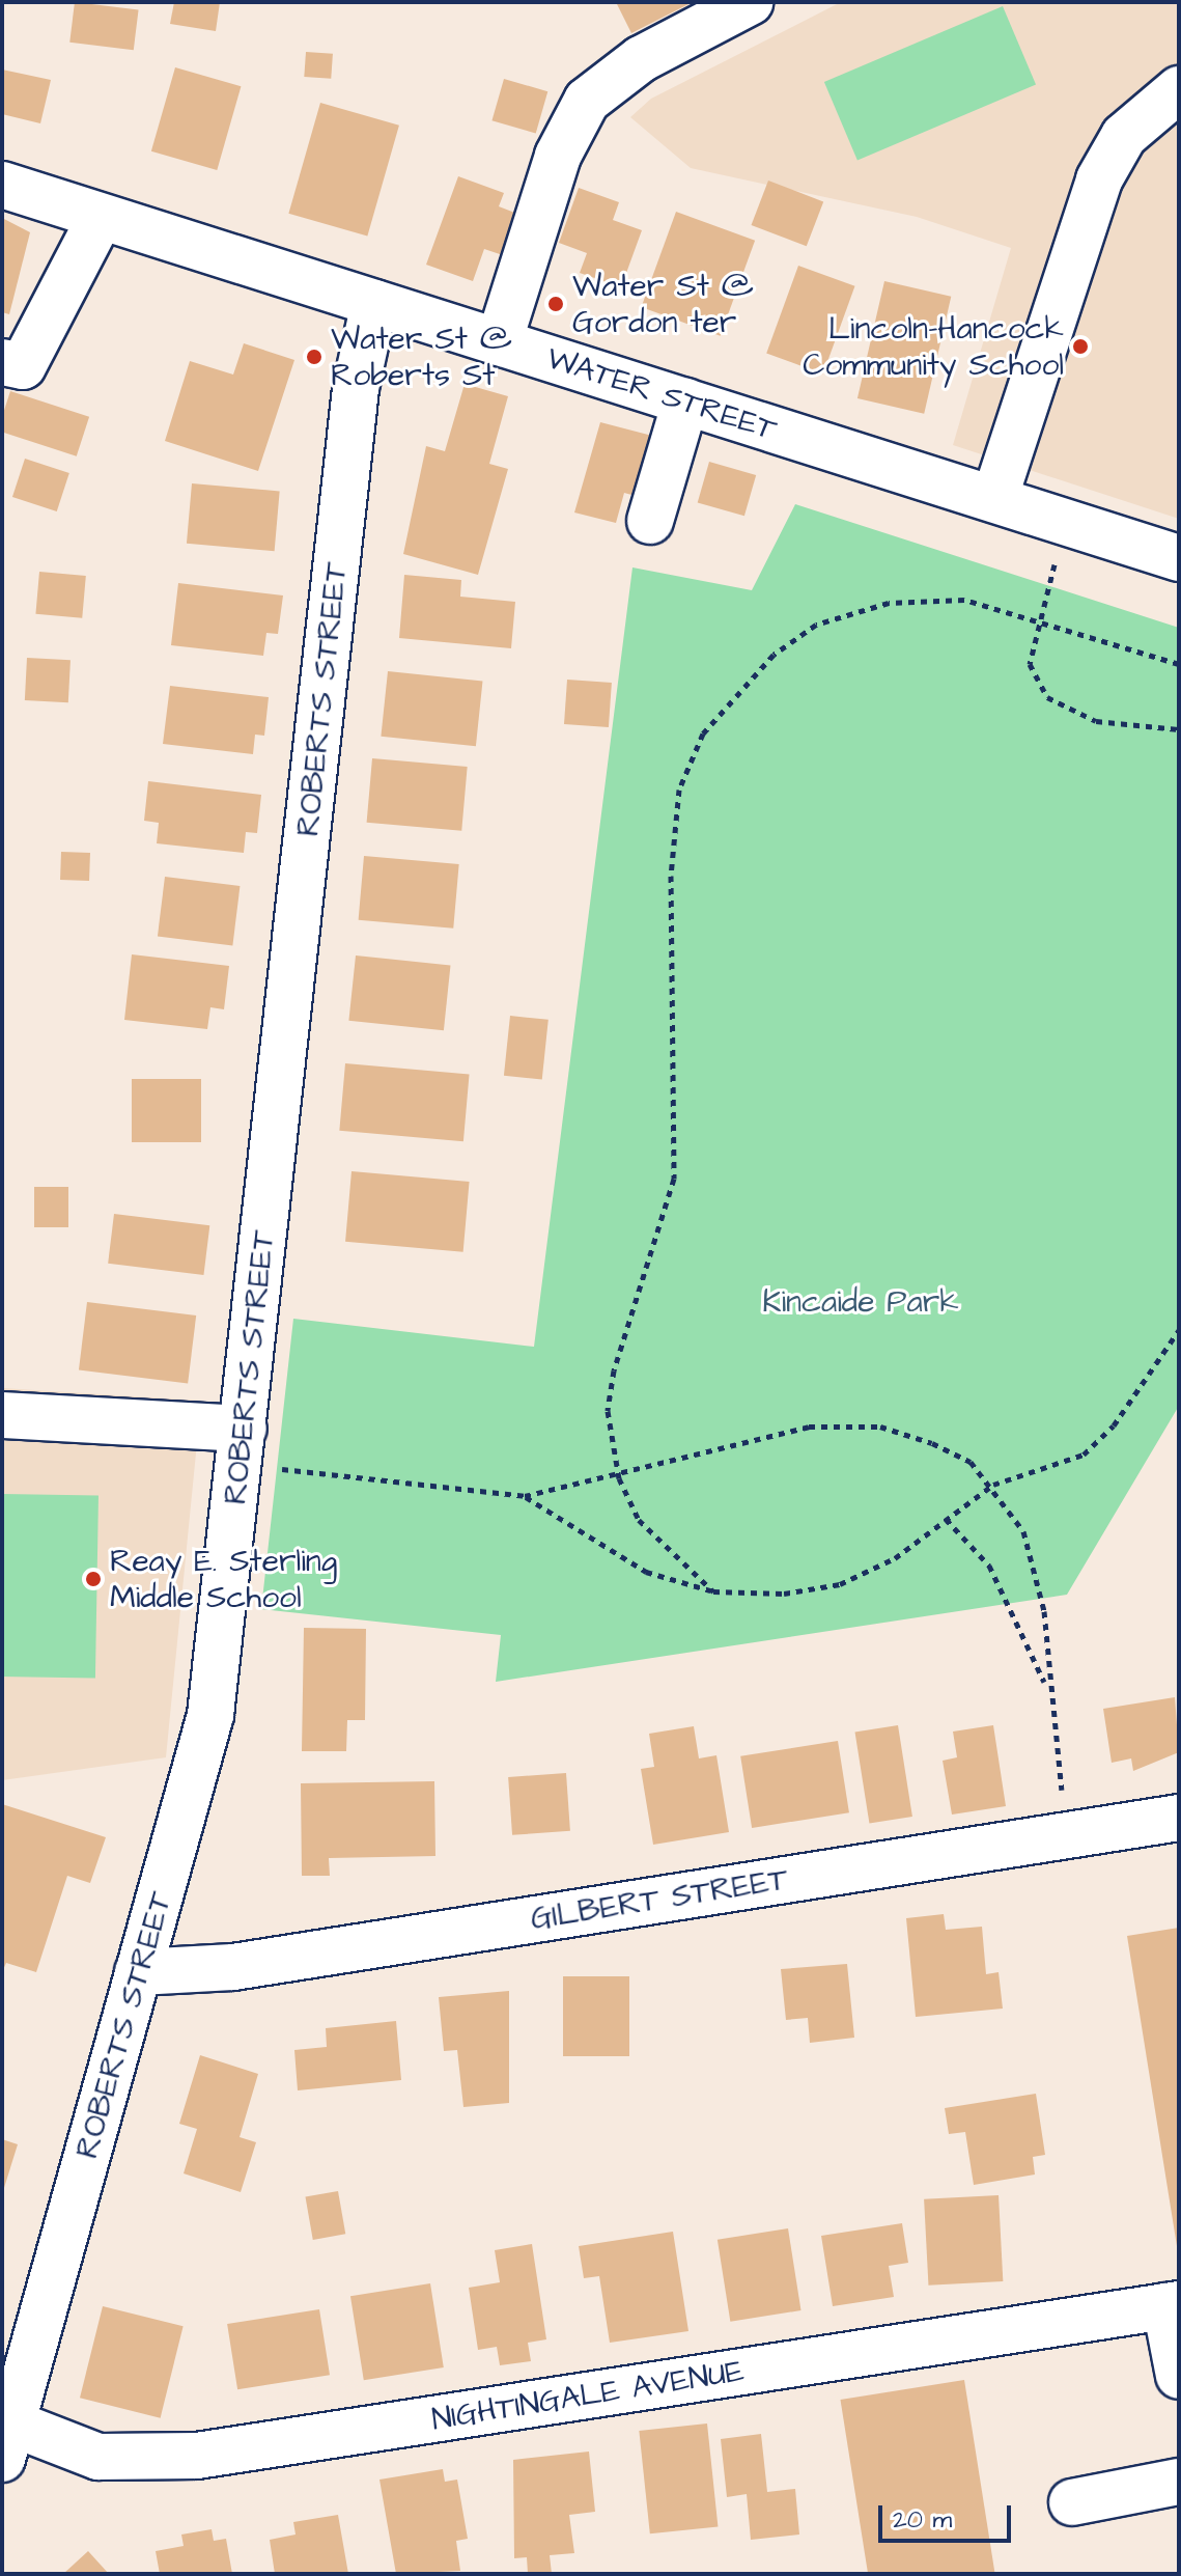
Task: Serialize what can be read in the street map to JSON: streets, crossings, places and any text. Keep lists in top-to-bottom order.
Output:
{
  "streets": {
    "street": [
      "WATER STREET",
      "ROBERTS STREET",
      "GILBERT STREET",
      "NIGHTINGALE AVENUE"
    ]
  },
  "crossings": [
    ["WATER STREET", "ROBERTS STREET"],
    ["ROBERTS STREET", "GILBERT STREET"],
    ["ROBERTS STREET", "NIGHTINGALE AVENUE"]
  ],
  "parks": ["Kincaide Park"],
  "places": [
    "Water St @ Gordon ter",
    "Lincoln-Hancock Community School",
    "Water St @ Roberts St",
    "Reay E. Sterling Middle School"
  ],
  "scale_bar": "20 m"
}
